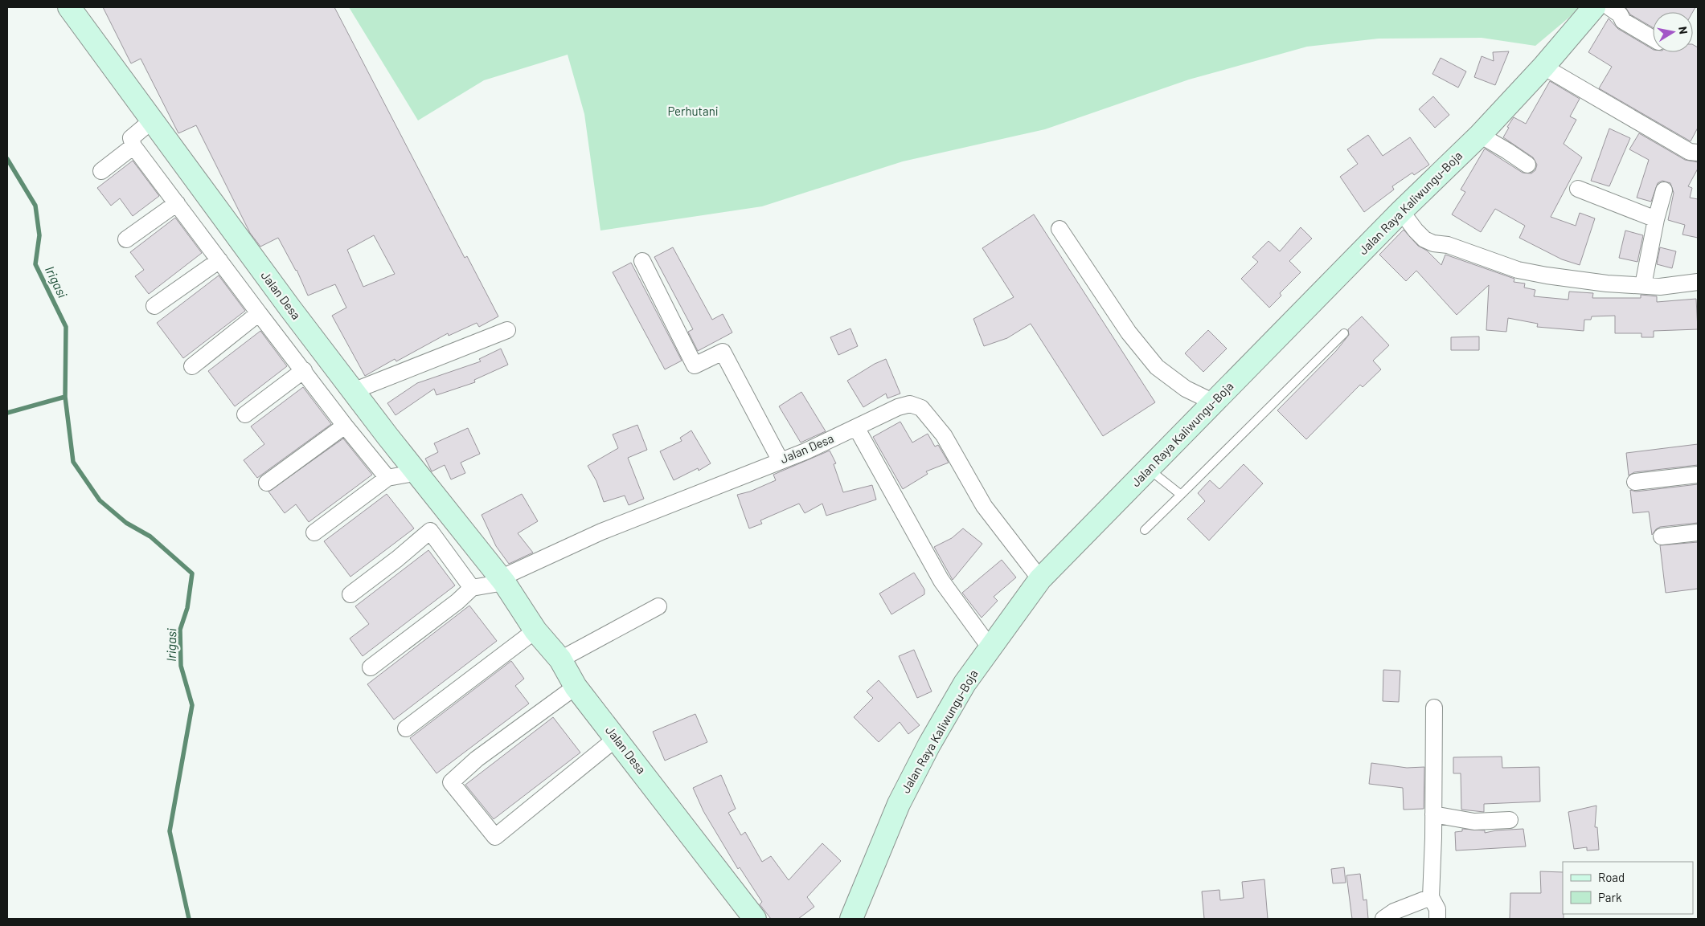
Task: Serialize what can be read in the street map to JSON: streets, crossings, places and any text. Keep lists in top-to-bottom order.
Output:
{
  "streets": {
    "main road": ["Jalan Raya Kaliwungu-Boja", "Jalan Desa"]
  },
  "crossings": [
    ["Jalan Raya Kaliwungu-Boja", "Jalan Desa"]
  ],
  "water": ["Irigasi"],
  "parks": ["Perhutani"],
  "legend": ["Road", "Park"],
  "north": "right"
}
